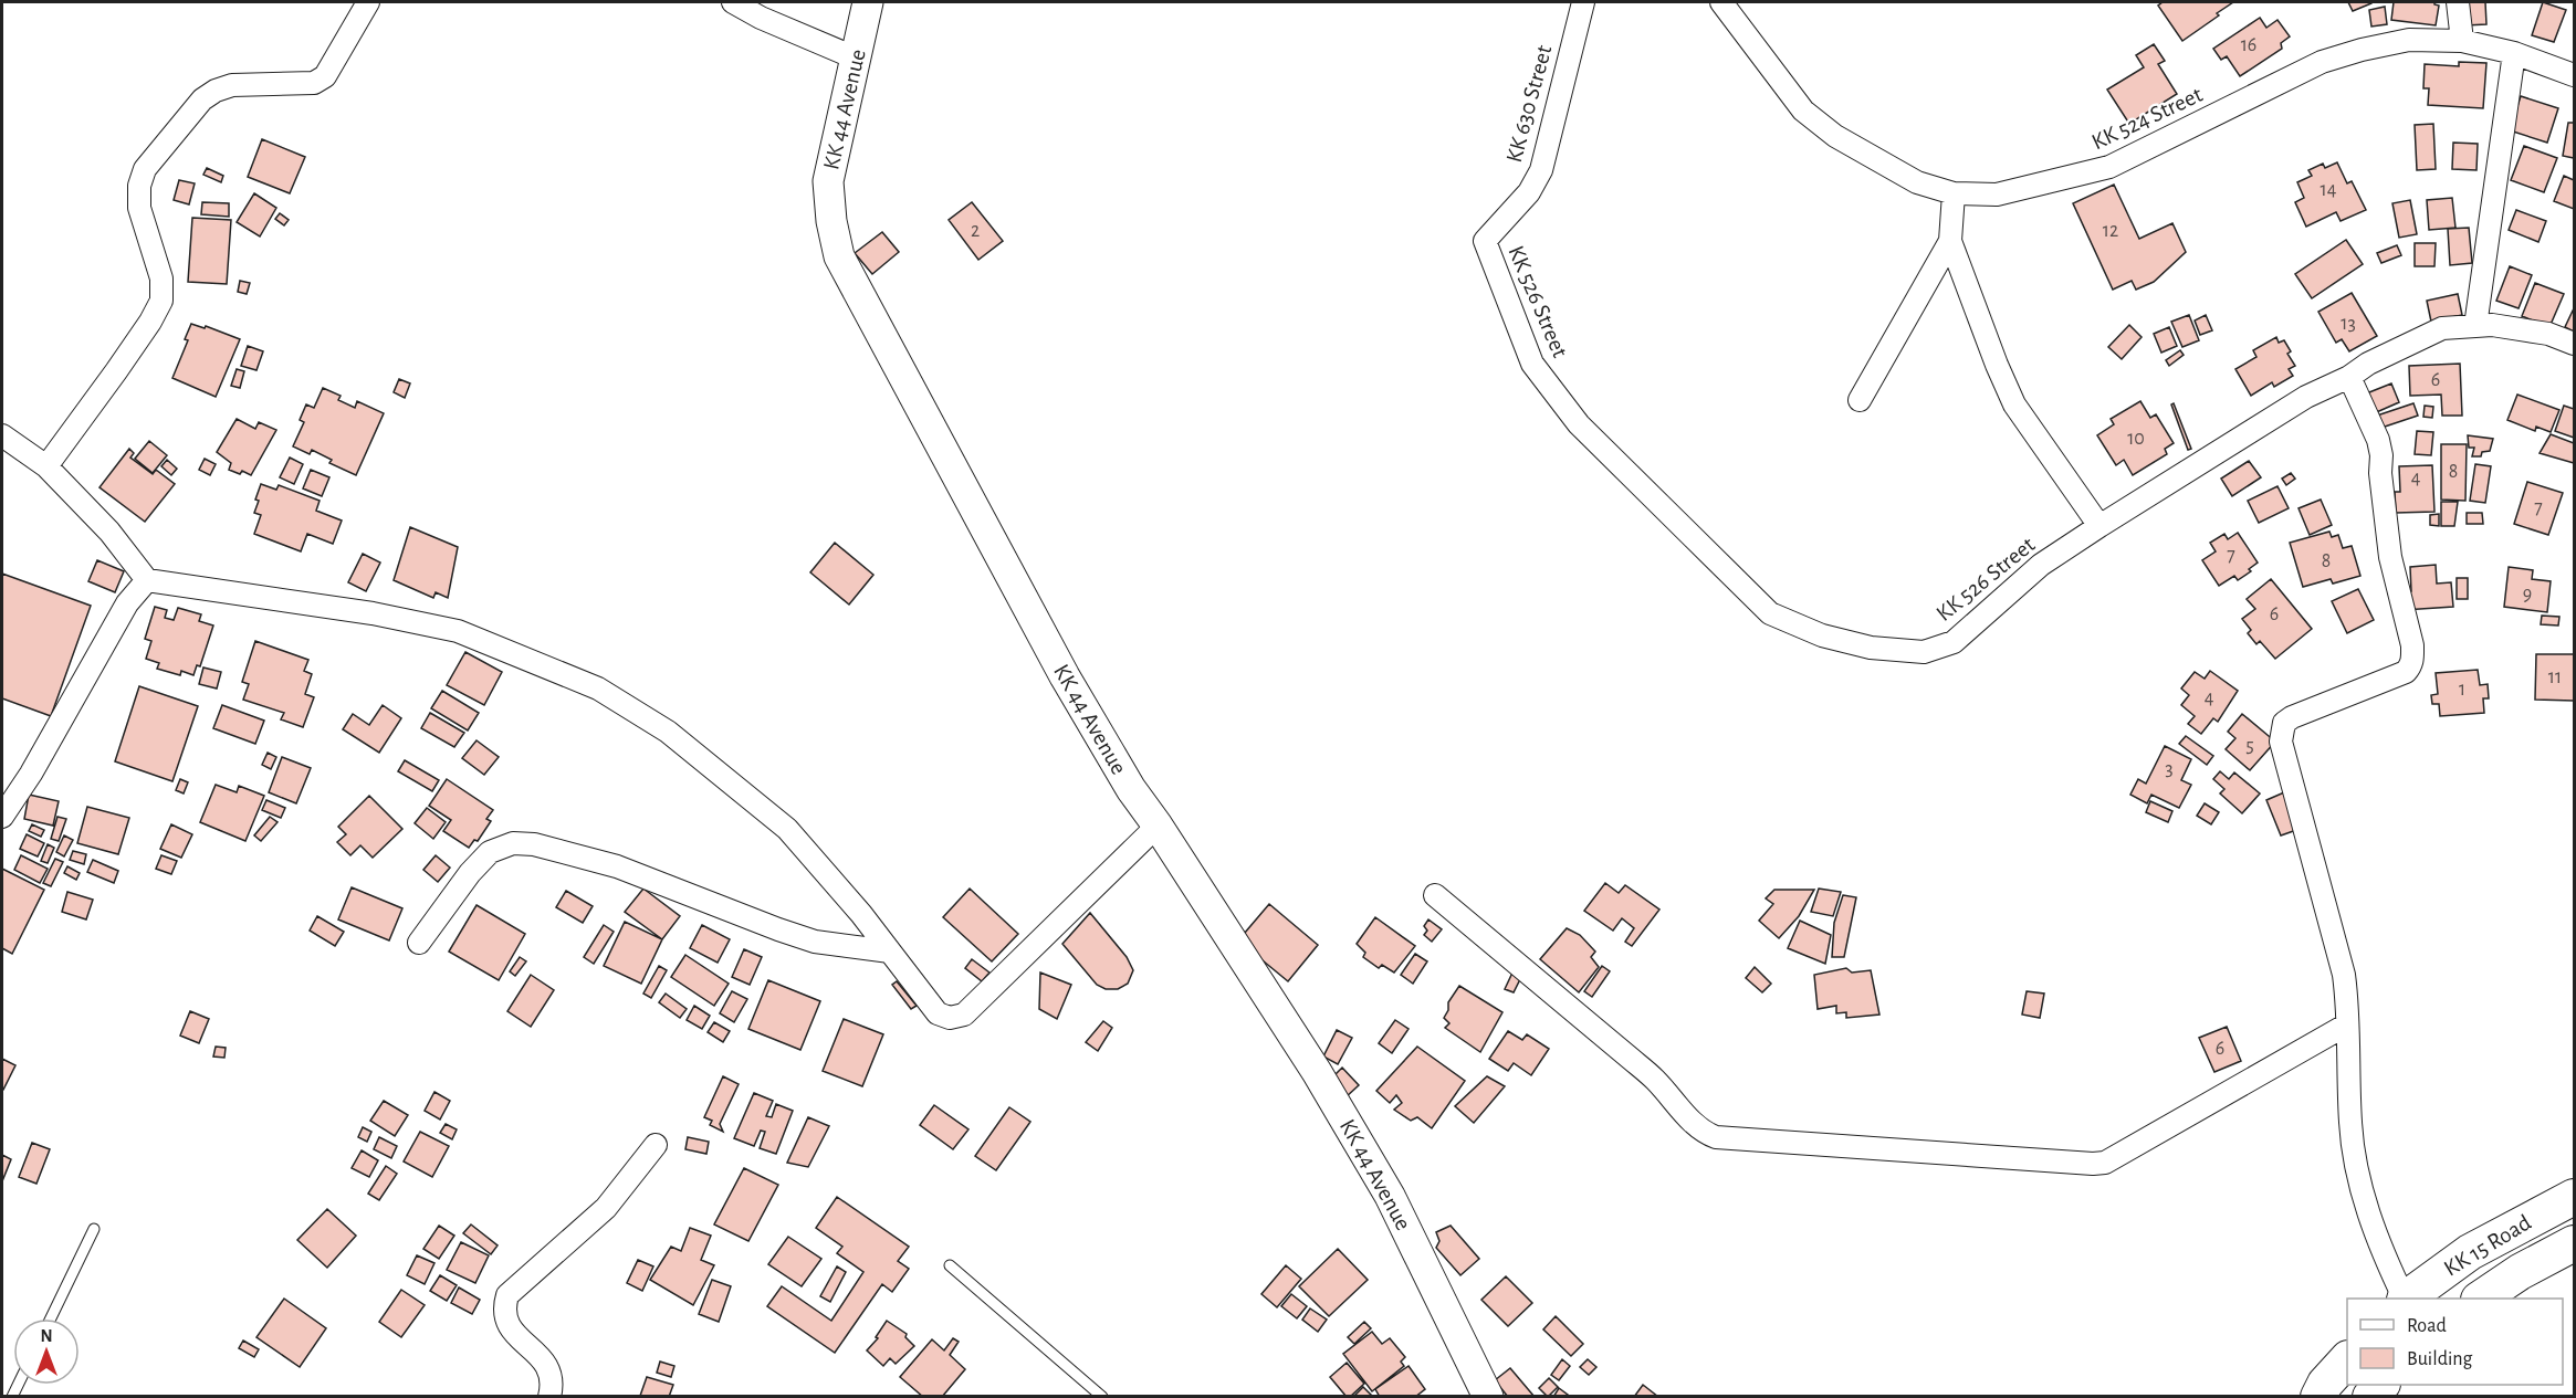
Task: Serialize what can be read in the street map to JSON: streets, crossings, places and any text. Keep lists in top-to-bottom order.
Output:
{
  "streets": {
    "highway": ["KK 15 Road"],
    "main road": ["KK 44 Avenue"],
    "street": ["KK 630 Street", "KK 524 Street", "KK 526 Street"]
  },
  "crossings": [
    ["KK 630 Street", "KK 526 Street"]
  ],
  "house_numbers": [
    "16",
    "14",
    "2",
    "12",
    "13",
    "6",
    "10",
    "8",
    "4",
    "7",
    "7",
    "8",
    "9",
    "6",
    "11",
    "1",
    "4",
    "5",
    "3",
    "6"
  ],
  "legend": ["Road", "Building"],
  "north": "top"
}
